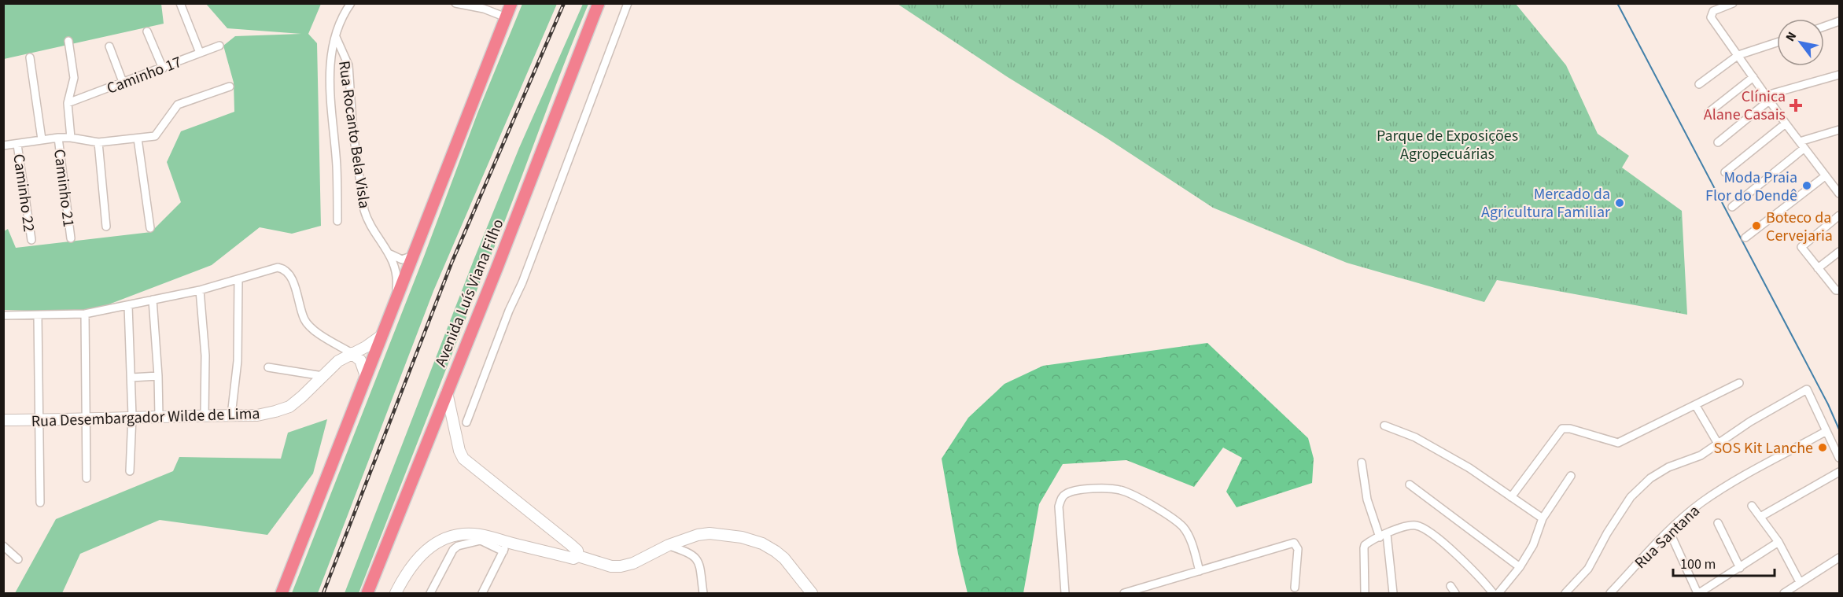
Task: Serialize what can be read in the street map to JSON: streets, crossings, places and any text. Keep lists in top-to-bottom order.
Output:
{
  "streets": {
    "highway": ["Avenida Luís Viana Filho"],
    "main road": ["Rua Desembargador Wilde de Lima"],
    "street": [
      "Caminho 17",
      "Rua Rocanto Bela Visla",
      "Caminho 21",
      "Caminho 22",
      "Rua Santana"
    ]
  },
  "parks": ["Parque de Exposições Agropecuárias"],
  "places": {
    "health": ["Clínica Alane Casais"],
    "other": [
      "Moda Praia Flor do Dendê",
      "Mercado da Agricultura Familiar",
      "Boteco da Cervejaria",
      "SOS Kit Lanche"
    ]
  },
  "scale_bar": "100 m",
  "north": "top left"
}
